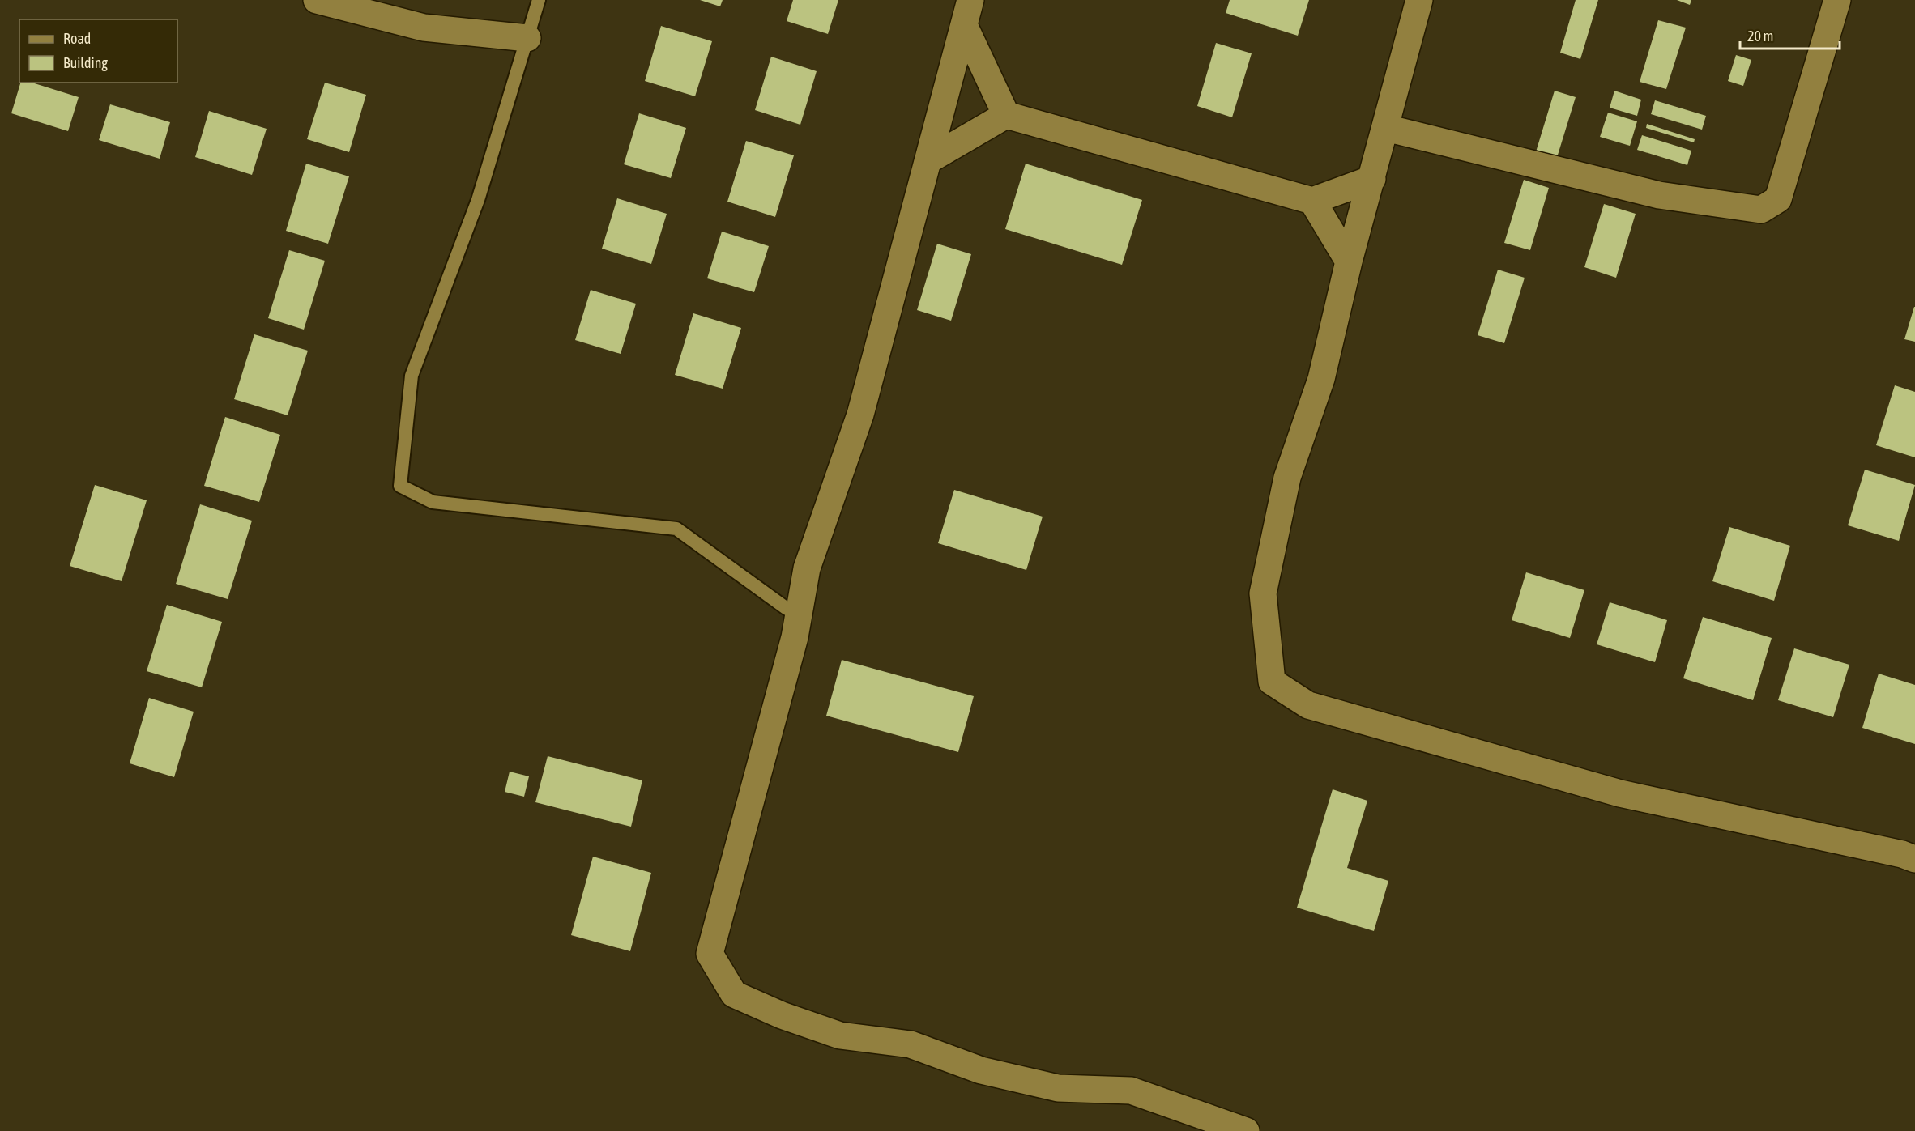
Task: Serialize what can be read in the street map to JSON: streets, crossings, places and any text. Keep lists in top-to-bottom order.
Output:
{
  "legend": ["Road", "Building"],
  "scale_bar": "20 m"
}
